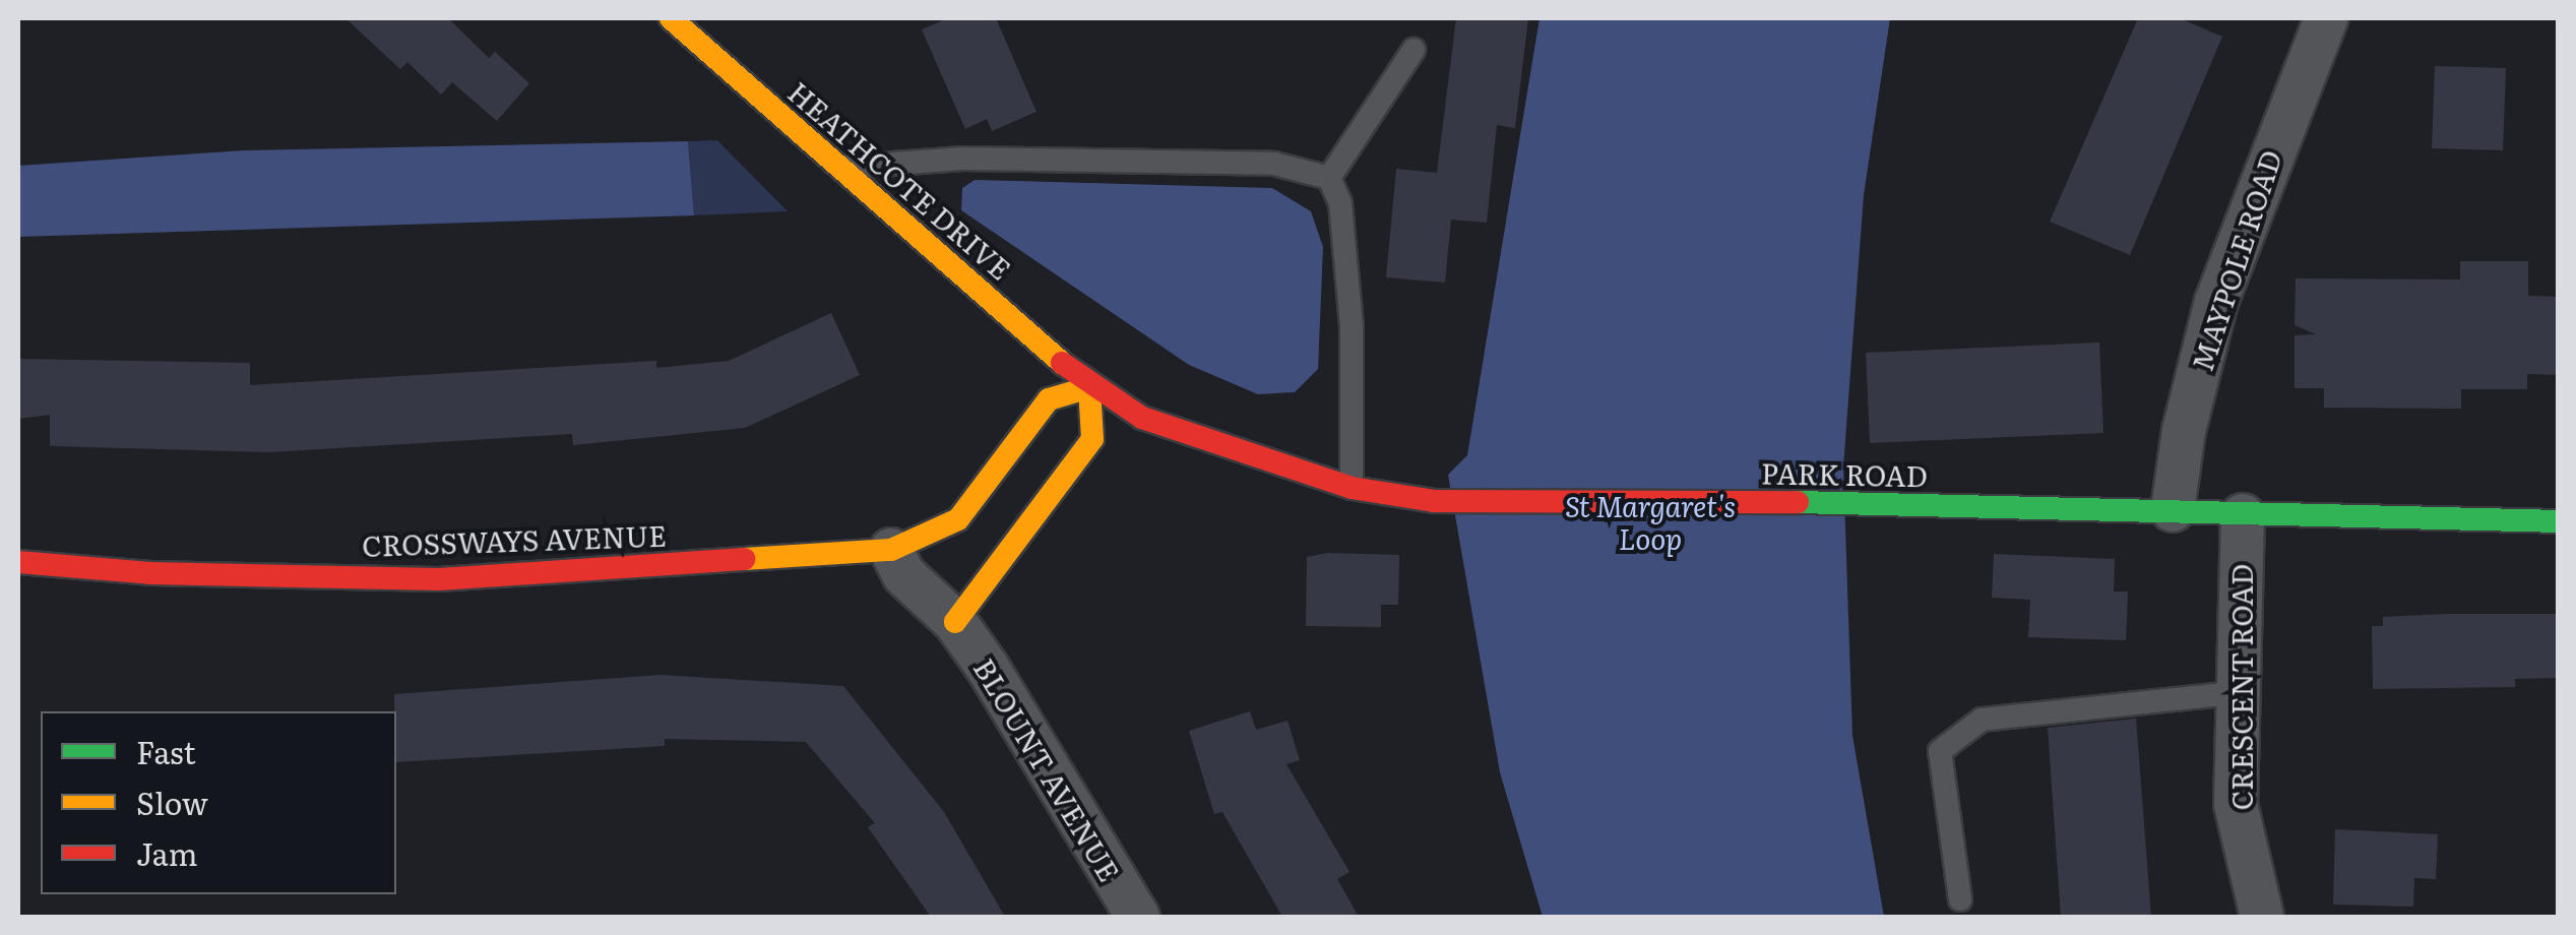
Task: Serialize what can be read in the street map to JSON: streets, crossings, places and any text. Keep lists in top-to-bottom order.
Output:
{
  "streets": {
    "street": [
      "HEATHCOTE DRIVE",
      "MAYPOLE ROAD",
      "PARK ROAD",
      "CROSSWAYS AVENUE",
      "CRESCENT ROAD",
      "BLOUNT AVENUE"
    ]
  },
  "crossings": [
    ["HEATHCOTE DRIVE", "PARK ROAD"],
    ["MAYPOLE ROAD", "PARK ROAD"],
    ["PARK ROAD", "CRESCENT ROAD"],
    ["CROSSWAYS AVENUE", "BLOUNT AVENUE"]
  ],
  "parks": ["St Margaret's Loop"],
  "legend": ["Fast", "Slow", "Jam"]
}
